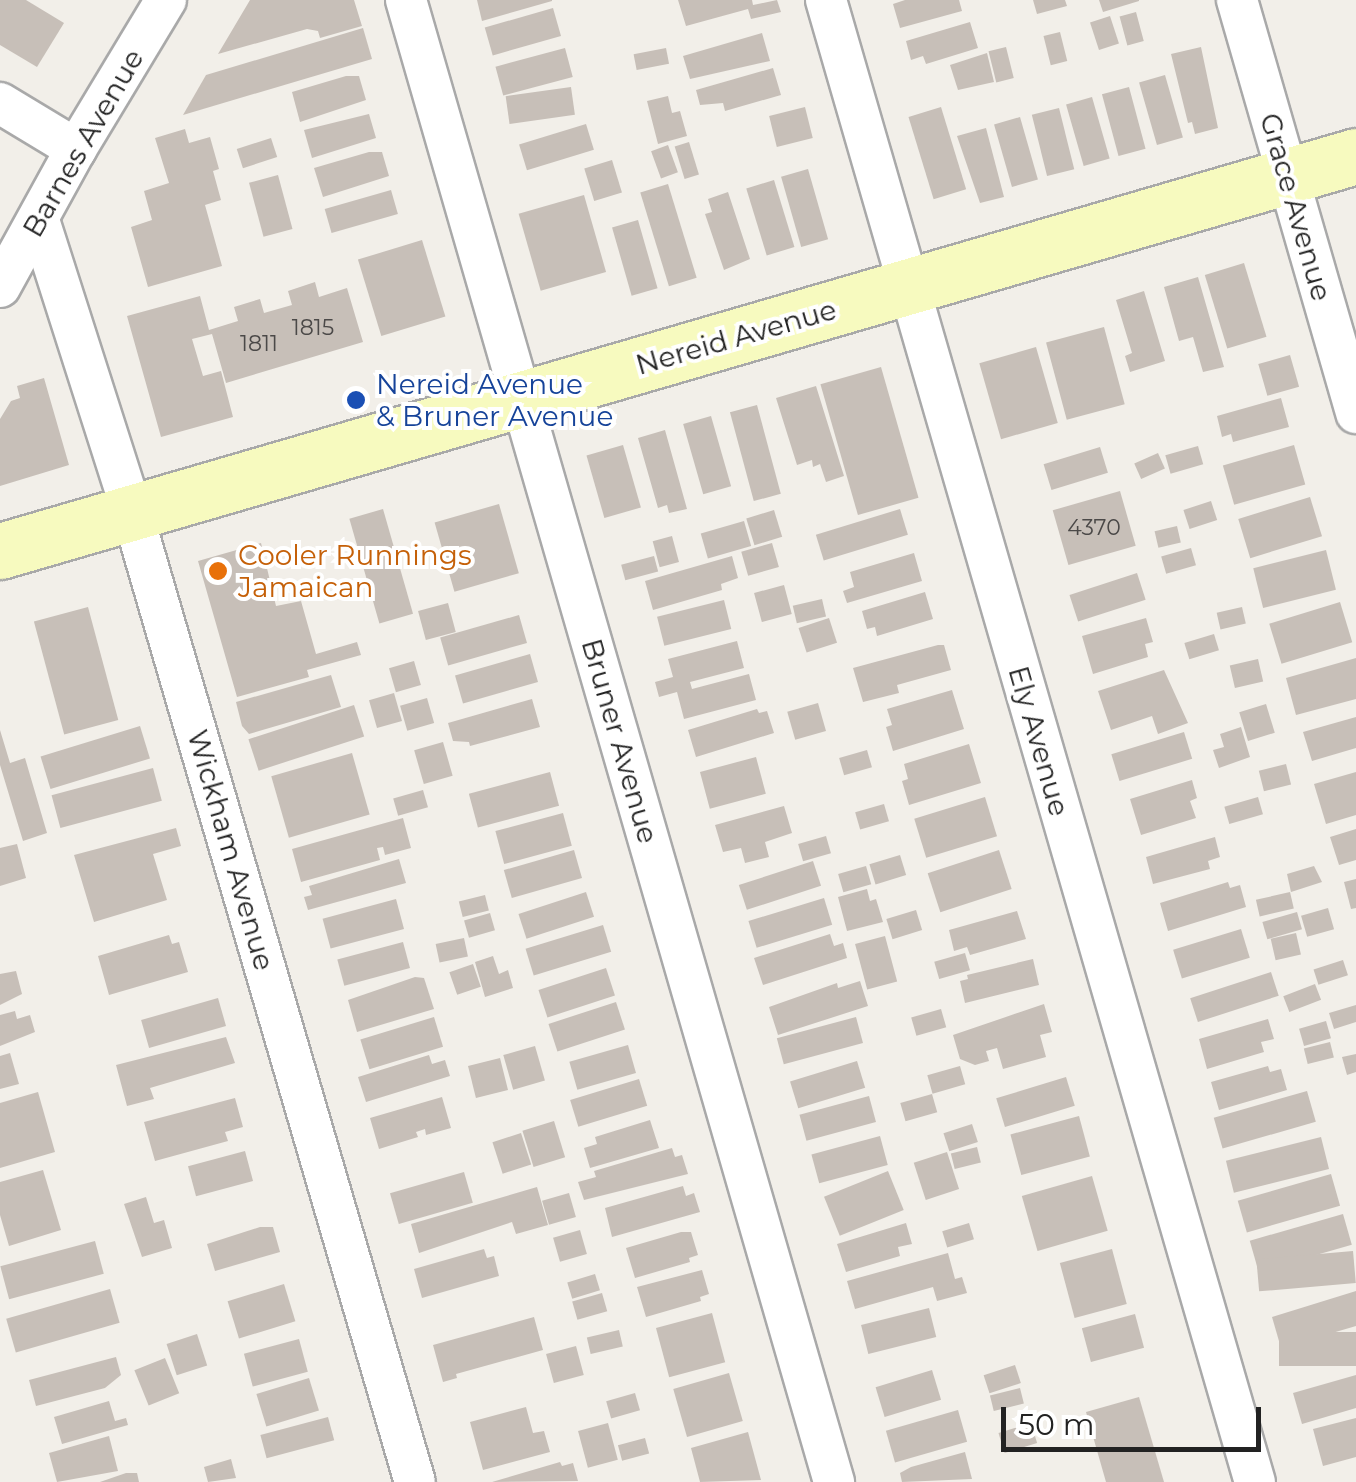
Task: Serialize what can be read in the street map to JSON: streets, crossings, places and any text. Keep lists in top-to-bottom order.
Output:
{
  "streets": {
    "street": [
      "Barnes Avenue",
      "Grace Avenue",
      "Nereid Avenue",
      "Bruner Avenue",
      "Ely Avenue",
      "Wickham Avenue"
    ]
  },
  "crossings": [
    ["Barnes Avenue", "Wickham Avenue"],
    ["Grace Avenue", "Nereid Avenue"],
    ["Nereid Avenue", "Bruner Avenue"],
    ["Nereid Avenue", "Ely Avenue"],
    ["Nereid Avenue", "Wickham Avenue"]
  ],
  "places": ["Nereid Avenue & Bruner Avenue", "Cooler Runnings Jamaican"],
  "house_numbers": ["1815", "1811", "4370"],
  "scale_bar": "50 m"
}
